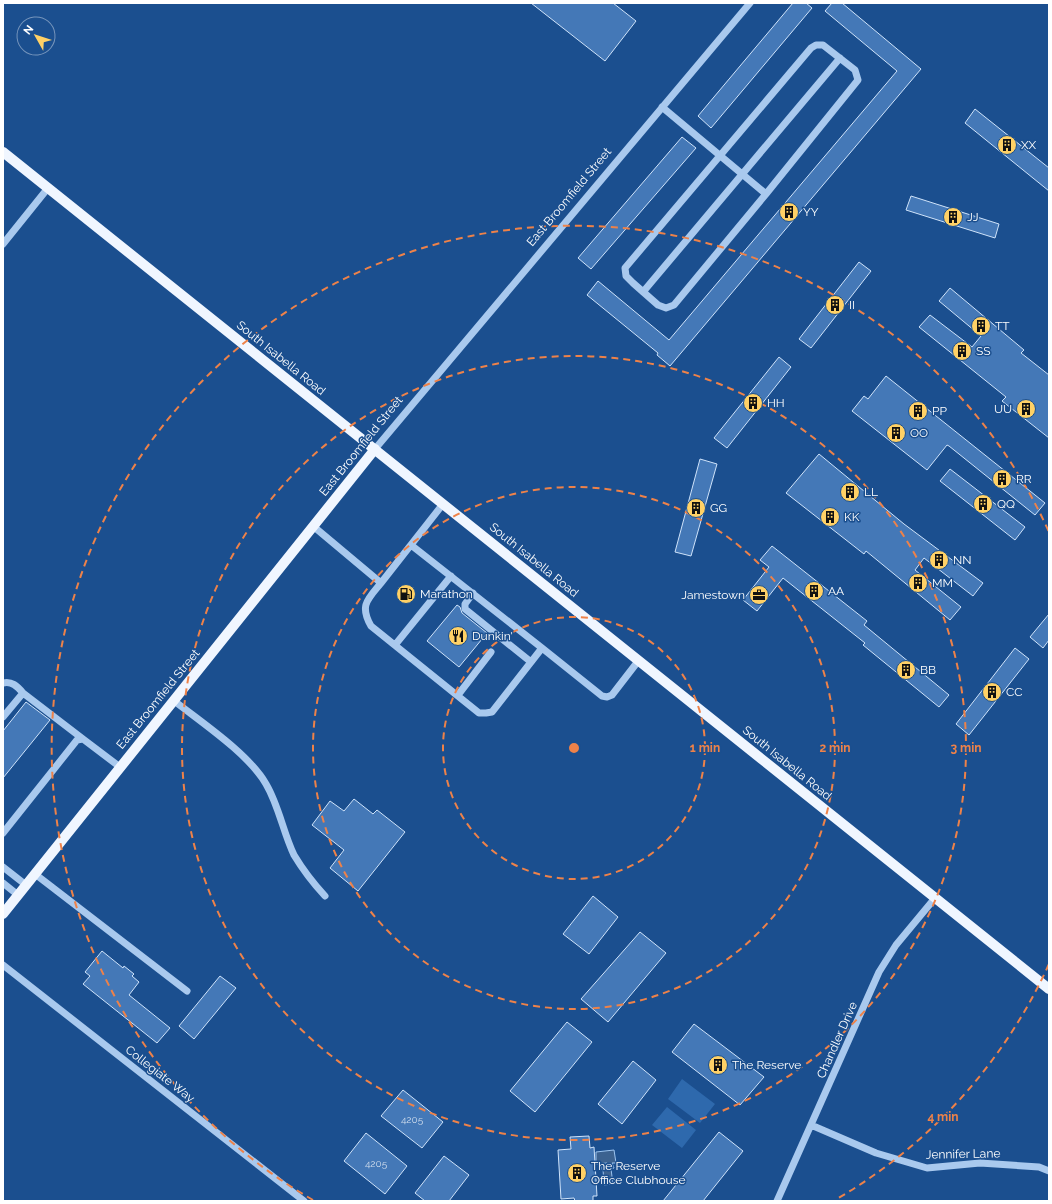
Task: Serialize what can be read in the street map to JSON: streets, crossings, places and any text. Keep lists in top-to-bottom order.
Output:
{
  "streets": {
    "main road": ["East Broomfield Street", "South Isabella Road"],
    "street": ["Chandler Drive", "Collegiate Way", "Jennifer Lane"]
  },
  "crossings": [
    ["East Broomfield Street", "South Isabella Road"],
    ["South Isabella Road", "Chandler Drive"],
    ["Chandler Drive", "Jennifer Lane"]
  ],
  "places": {
    "building": [
      "XX",
      "YY",
      "JJ",
      "II",
      "TT",
      "SS",
      "HH",
      "UU",
      "PP",
      "OO",
      "RR",
      "LL",
      "QQ",
      "GG",
      "KK",
      "NN",
      "MM",
      "AA",
      "BB",
      "CC",
      "The Reserve",
      "The Reserve Office Clubhouse"
    ],
    "fuel station": ["Marathon"],
    "office": ["Jamestown"],
    "restaurant": ["Dunkin'"]
  },
  "house_numbers": ["4205", "4205"],
  "north": "top left",
  "rings": [
    "1 min",
    "2 min",
    "3 min",
    "4 min"
  ]
}
